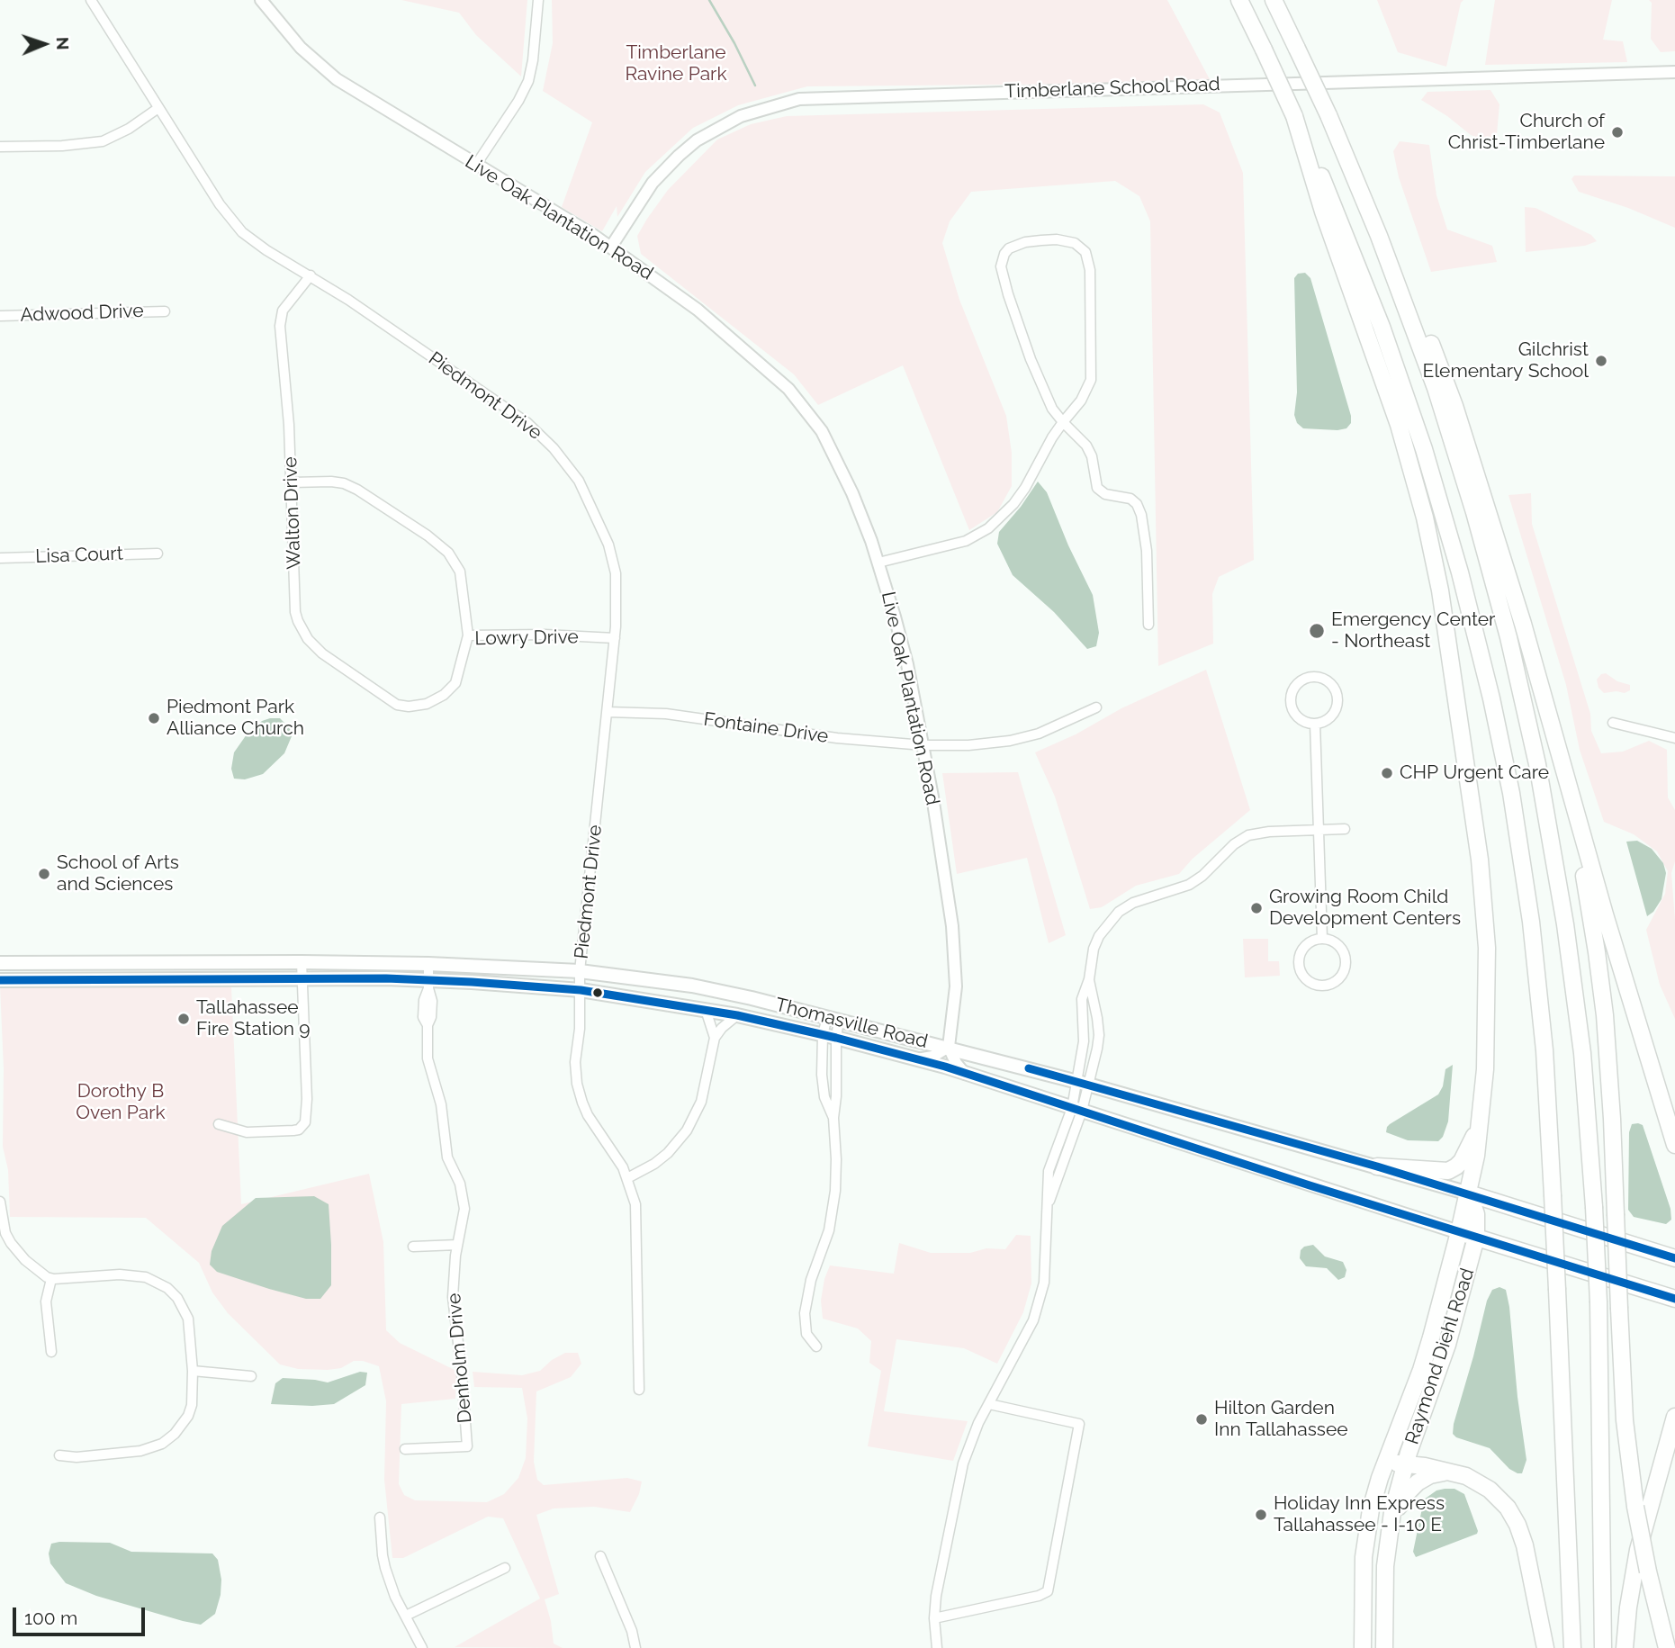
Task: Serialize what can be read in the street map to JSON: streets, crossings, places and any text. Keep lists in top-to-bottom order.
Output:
{
  "streets": {
    "highway": ["Thomasville Road", "Raymond Diehl Road"],
    "street": [
      "Timberlane School Road",
      "Live Oak Plantation Road",
      "Adwood Drive",
      "Piedmont Drive",
      "Walton Drive",
      "Lisa Court",
      "Lowry Drive",
      "Fontaine Drive",
      "Denholm Drive"
    ]
  },
  "crossings": [
    ["Timberlane School Road", "Live Oak Plantation Road"],
    ["Live Oak Plantation Road", "Fontaine Drive"],
    ["Live Oak Plantation Road", "Thomasville Road"],
    ["Piedmont Drive", "Walton Drive"],
    ["Piedmont Drive", "Lowry Drive"],
    ["Piedmont Drive", "Fontaine Drive"],
    ["Piedmont Drive", "Thomasville Road"],
    ["Walton Drive", "Lowry Drive"],
    ["Thomasville Road", "Raymond Diehl Road"],
    ["Thomasville Road", "Denholm Drive"]
  ],
  "parks": ["Timberlane Ravine Park", "Dorothy B Oven Park"],
  "places": [
    "Church of Christ-Timberlane",
    "Gilchrist Elementary School",
    "Emergency Center - Northeast",
    "Piedmont Park Alliance Church",
    "CHP Urgent Care",
    "School of Arts and Sciences",
    "Growing Room Child Development Centers",
    "Tallahassee Fire Station 9",
    "Hilton Garden Inn Tallahassee",
    "Holiday Inn Express Tallahassee - I-10 E"
  ],
  "scale_bar": "100 m",
  "north": "right"
}
